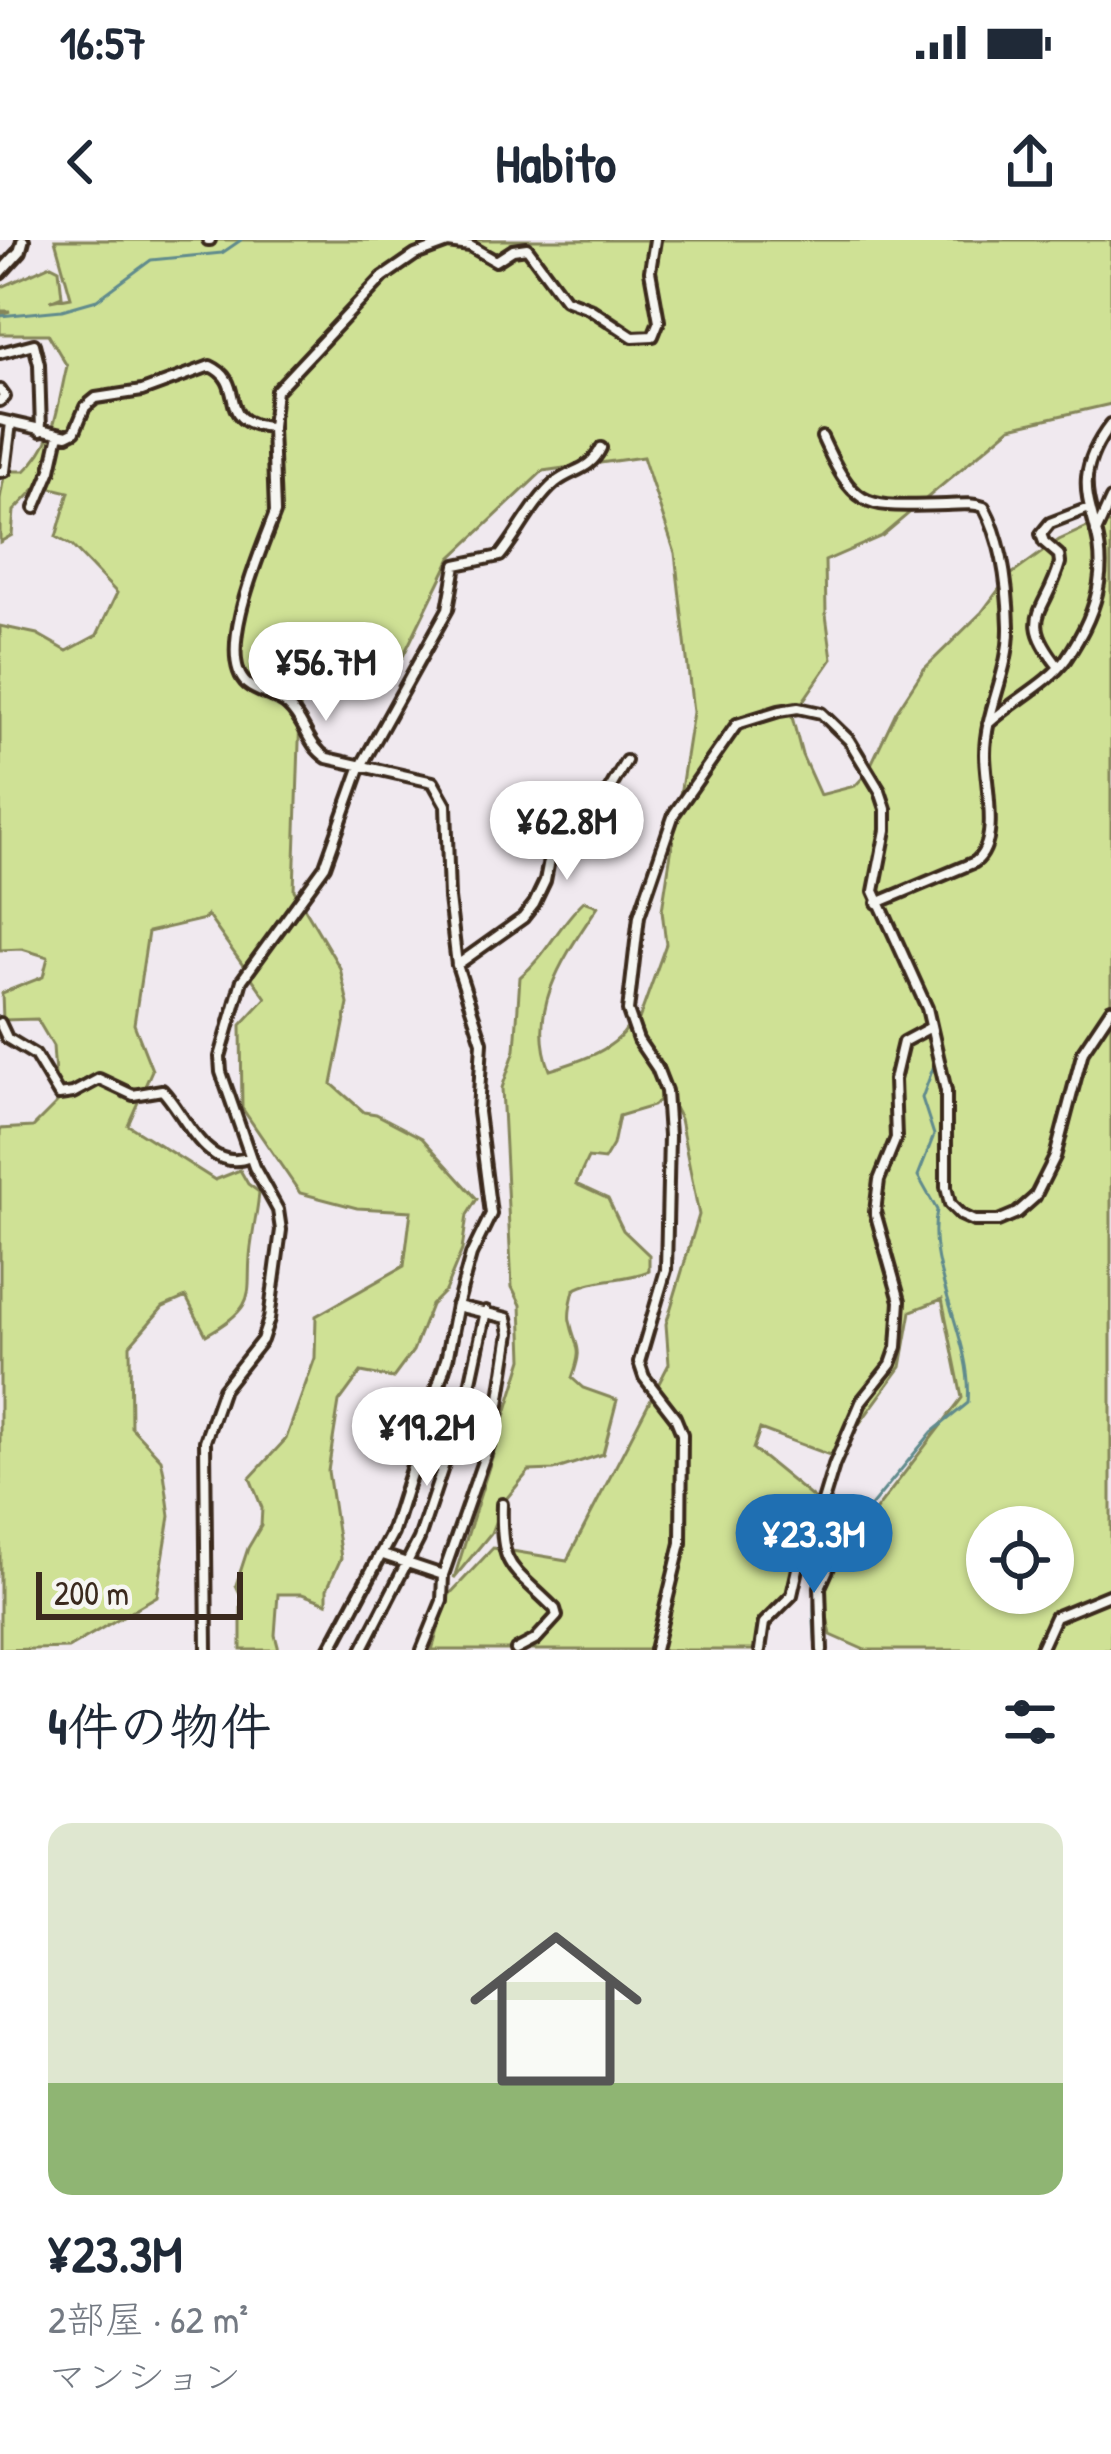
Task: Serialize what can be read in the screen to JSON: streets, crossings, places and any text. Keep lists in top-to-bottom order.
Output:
{
  "scale_bar": "200 m",
  "page": {
    "status": "16:57",
    "header": "Habito",
    "price": [
      "¥56.7M",
      "¥62.8M",
      "¥19.2M",
      "¥23.3M"
    ],
    "scale": "200 m",
    "heading": "4件の物件",
    "list": [
      {
        "name": "¥23.3M",
        "note": "2部屋 · 62 m² · マンション"
      }
    ]
  }
}
